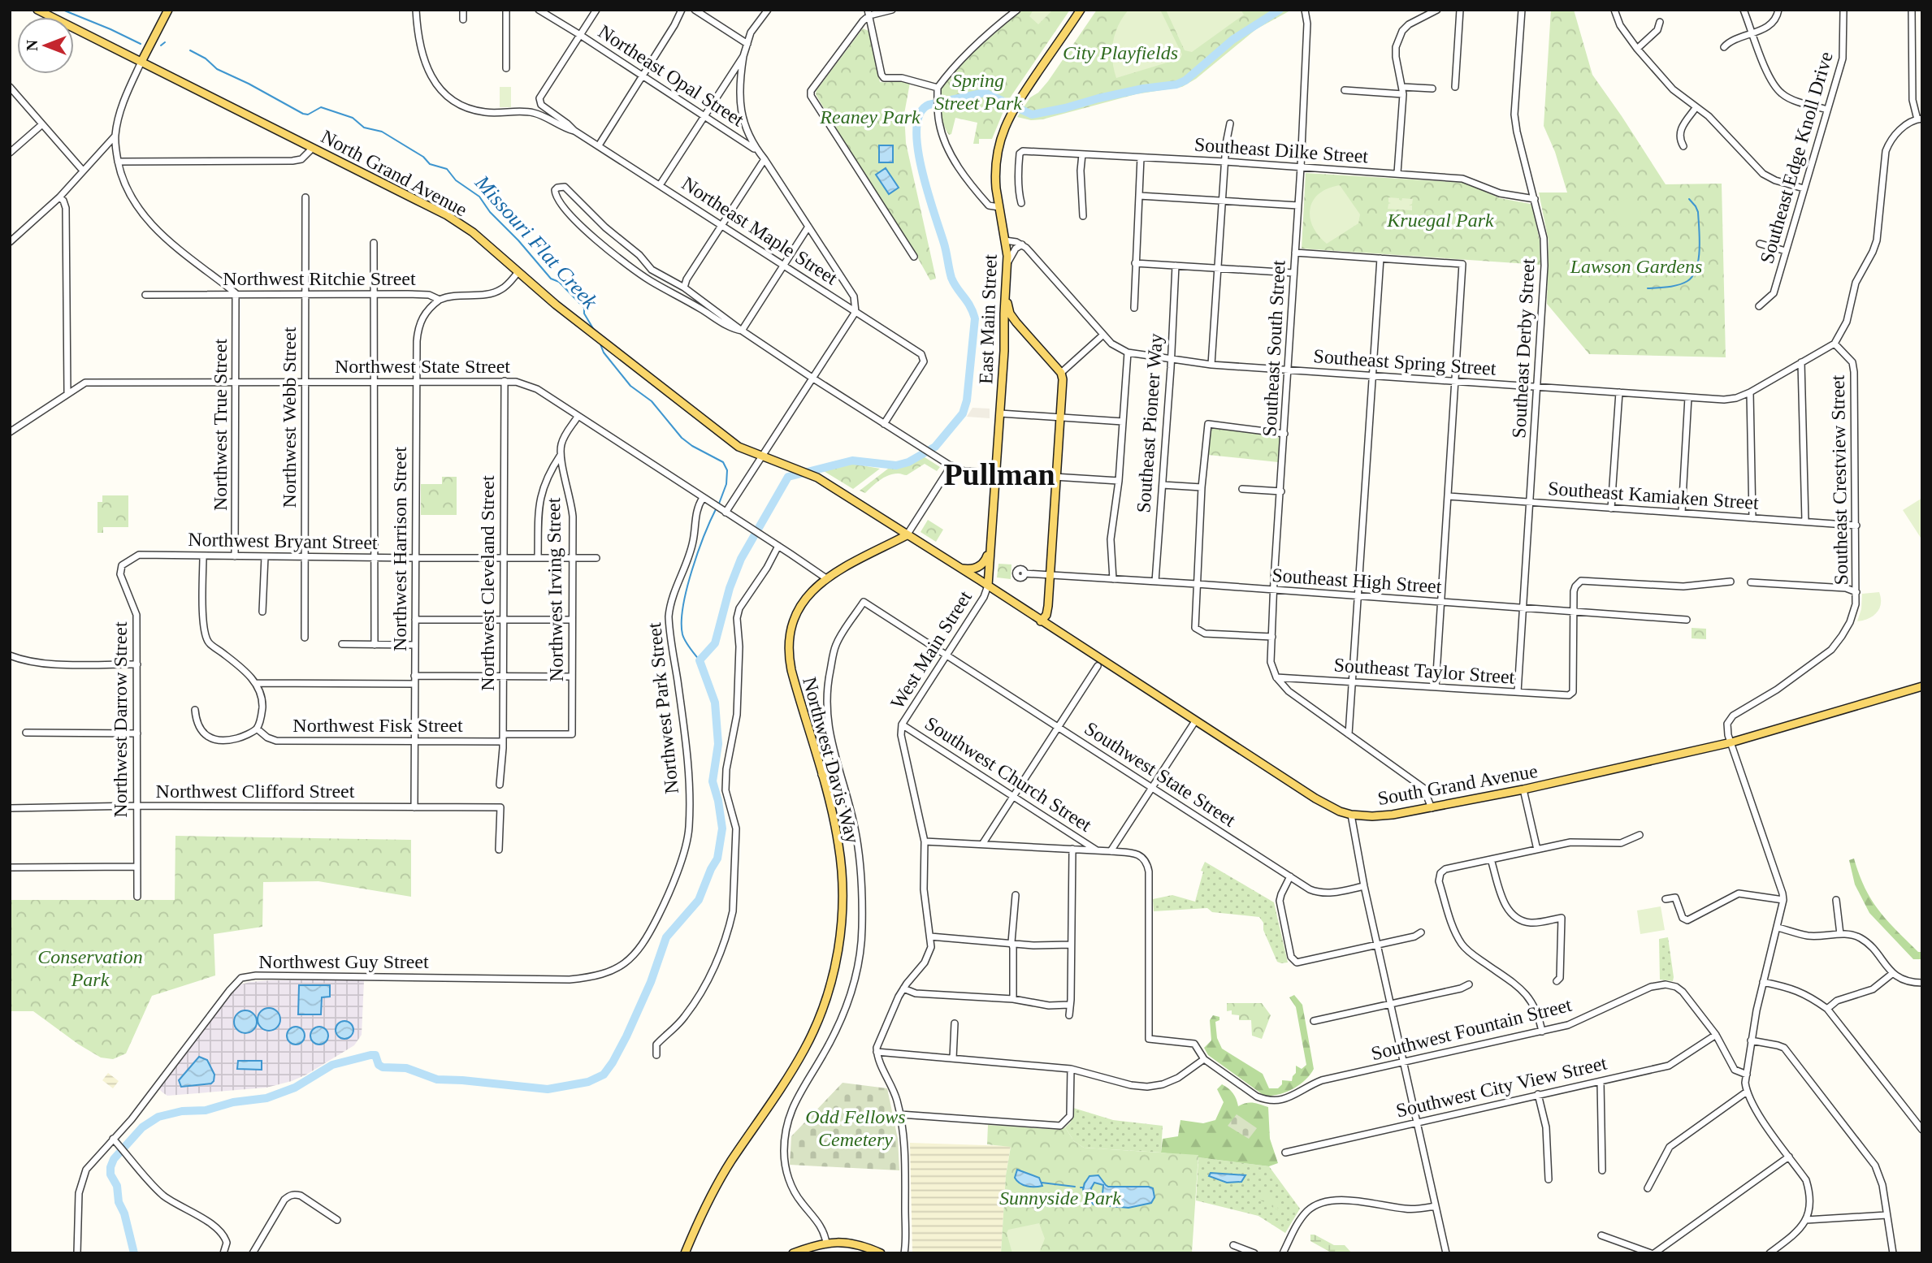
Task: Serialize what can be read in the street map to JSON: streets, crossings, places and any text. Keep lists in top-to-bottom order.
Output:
{
  "streets": {
    "main road": [
      "North Grand Avenue",
      "East Main Street",
      "Northwest Davis Way",
      "South Grand Avenue"
    ],
    "street": [
      "Northeast Opal Street",
      "Southeast Dilke Street",
      "Southeast Edge Knoll Drive",
      "Northeast Maple Street",
      "Northwest Ritchie Street",
      "Southeast South Street",
      "Southeast Derby Street",
      "Southeast Spring Street",
      "Northwest State Street",
      "Northwest Webb Street",
      "Southeast Pioneer Way",
      "Northwest True Street",
      "Southeast Crestview Street",
      "Southeast Kamiaken Street",
      "Northwest Bryant Street",
      "Northwest Harrison Street",
      "Southeast High Street",
      "Northwest Cleveland Street",
      "Northwest Irving Street",
      "West Main Street",
      "Southeast Taylor Street",
      "Northwest Park Street",
      "Northwest Darrow Street",
      "Northwest Fisk Street",
      "Southwest Church Street",
      "Southwest State Street",
      "Northwest Clifford Street",
      "Northwest Guy Street",
      "Southwest Fountain Street",
      "Southwest City View Street"
    ]
  },
  "crossings": [
    ["Northeast Opal Street", "Northeast Maple Street"],
    ["Southeast Dilke Street", "Southeast South Street"],
    ["Southeast Dilke Street", "Southeast Derby Street"],
    ["North Grand Avenue", "Northwest Ritchie Street"],
    ["North Grand Avenue", "Northwest Davis Way"],
    ["Northwest Ritchie Street", "Northwest Webb Street"],
    ["Northwest Ritchie Street", "Northwest True Street"],
    ["Northwest Ritchie Street", "Northwest Harrison Street"],
    ["East Main Street", "West Main Street"],
    ["East Main Street", "South Grand Avenue"],
    ["Southeast South Street", "Southeast Spring Street"],
    ["Southeast South Street", "Southeast High Street"],
    ["Southeast South Street", "Southeast Taylor Street"],
    ["Southeast Derby Street", "Southeast Spring Street"],
    ["Southeast Derby Street", "Southeast Kamiaken Street"],
    ["Southeast Derby Street", "Southeast High Street"],
    ["Southeast Derby Street", "Southeast Taylor Street"],
    ["Southeast Spring Street", "Southeast Pioneer Way"],
    ["Southeast Spring Street", "Southeast Crestview Street"],
    ["Northwest State Street", "Northwest Webb Street"],
    ["Northwest State Street", "Northwest True Street"],
    ["Northwest State Street", "Northwest Harrison Street"],
    ["Northwest State Street", "Northwest Cleveland Street"],
    ["Northwest State Street", "Northwest Park Street"],
    ["Northwest State Street", "Northwest Davis Way"],
    ["Northwest Webb Street", "Northwest Bryant Street"],
    ["Southeast Pioneer Way", "Southeast High Street"],
    ["Northwest True Street", "Northwest Bryant Street"],
    ["Southeast Crestview Street", "Southeast Kamiaken Street"],
    ["Southeast Crestview Street", "South Grand Avenue"],
    ["Northwest Bryant Street", "Northwest Harrison Street"],
    ["Northwest Bryant Street", "Northwest Cleveland Street"],
    ["Northwest Bryant Street", "Northwest Irving Street"],
    ["Northwest Bryant Street", "Northwest Darrow Street"],
    ["Northwest Harrison Street", "Northwest Fisk Street"],
    ["Northwest Harrison Street", "Northwest Clifford Street"],
    ["Southeast High Street", "Southeast Taylor Street"],
    ["Northwest Cleveland Street", "Northwest Irving Street"],
    ["Northwest Cleveland Street", "Northwest Fisk Street"],
    ["West Main Street", "Southwest Church Street"],
    ["West Main Street", "Southwest State Street"],
    ["West Main Street", "South Grand Avenue"],
    ["Northwest Park Street", "Northwest Guy Street"],
    ["Northwest Darrow Street", "Northwest Clifford Street"],
    ["Southwest Fountain Street", "Southwest City View Street"]
  ],
  "districts": ["Pullman"],
  "water": ["Missouri Flat Creek"],
  "parks": [
    "City Playfields",
    "Spring Street Park",
    "Reaney Park",
    "Kruegal Park",
    "Lawson Gardens",
    "Conservation Park",
    "Odd Fellows Cemetery",
    "Sunnyside Park"
  ],
  "north": "left"
}
